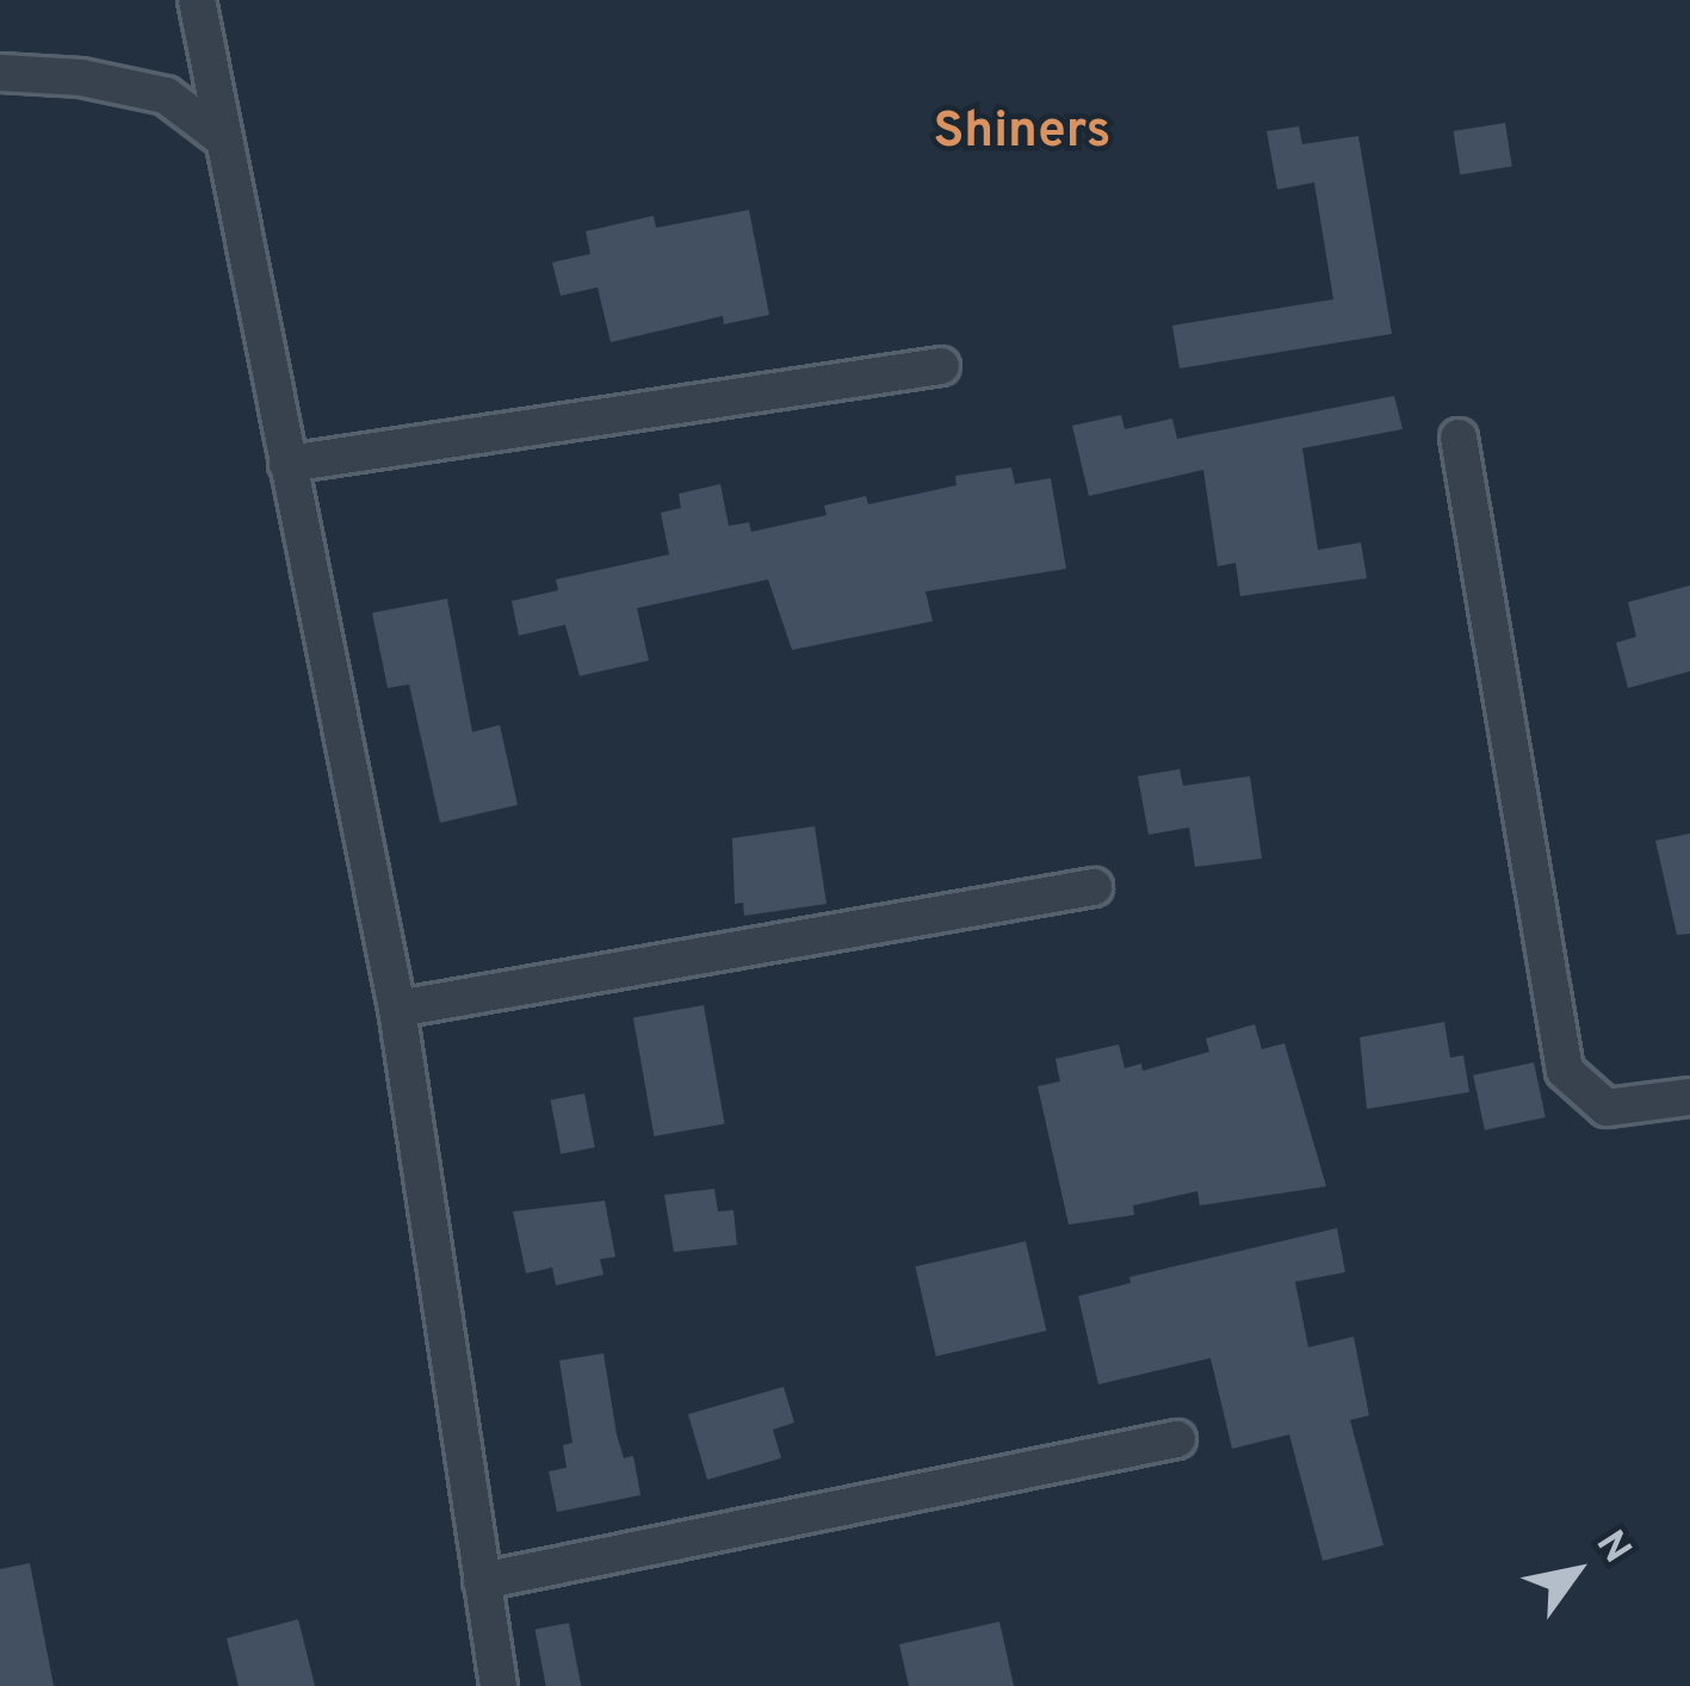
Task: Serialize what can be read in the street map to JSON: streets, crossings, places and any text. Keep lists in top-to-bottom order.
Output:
{
  "districts": ["Shiners"],
  "north": "top right"
}
